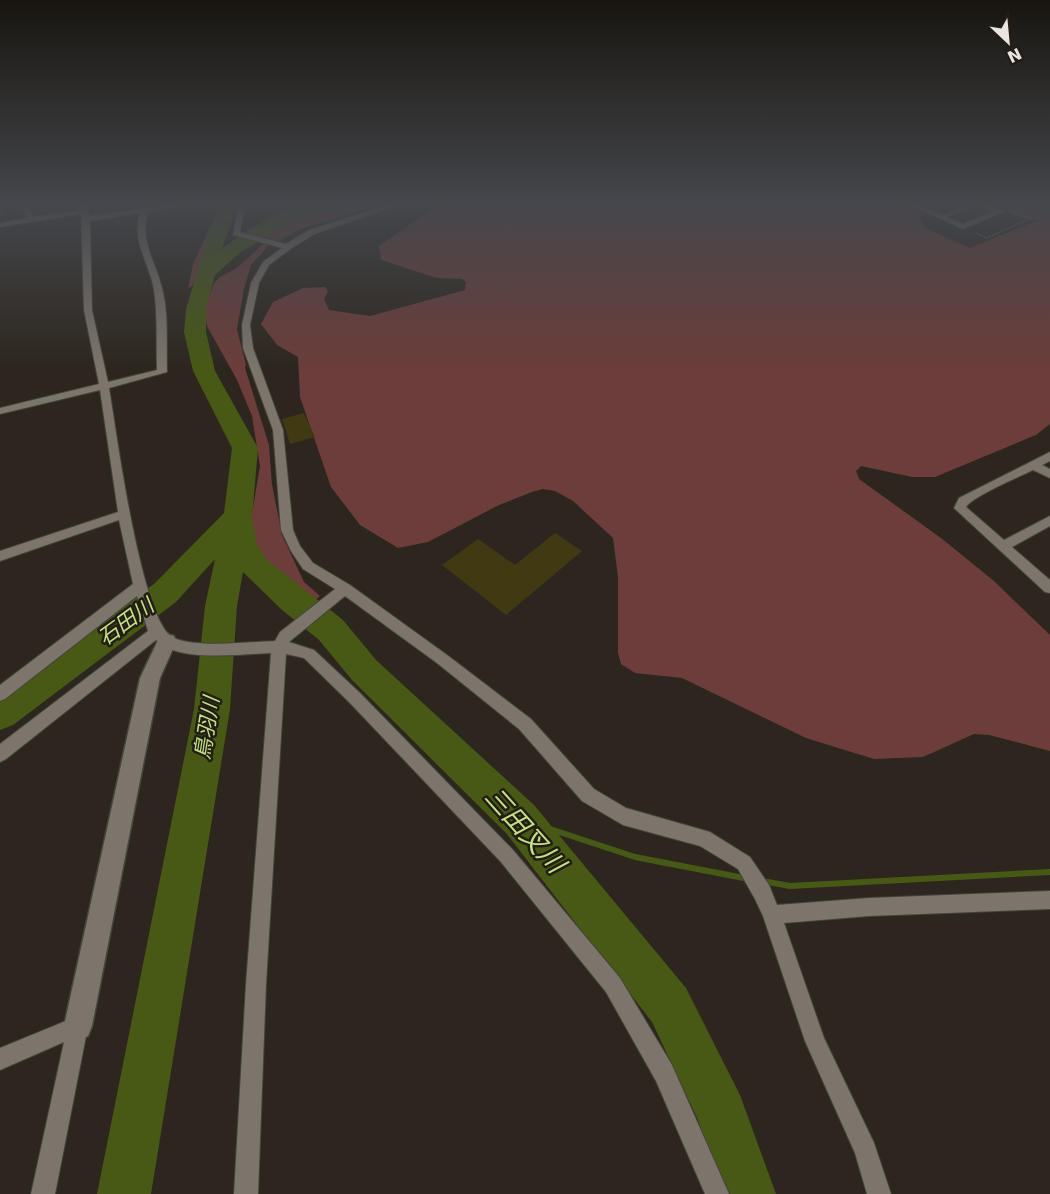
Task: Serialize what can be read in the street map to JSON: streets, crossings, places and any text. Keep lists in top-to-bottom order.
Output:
{
  "water": ["石田川", "鳥羽川", "三田叉川"],
  "north": "bottom right"
}
